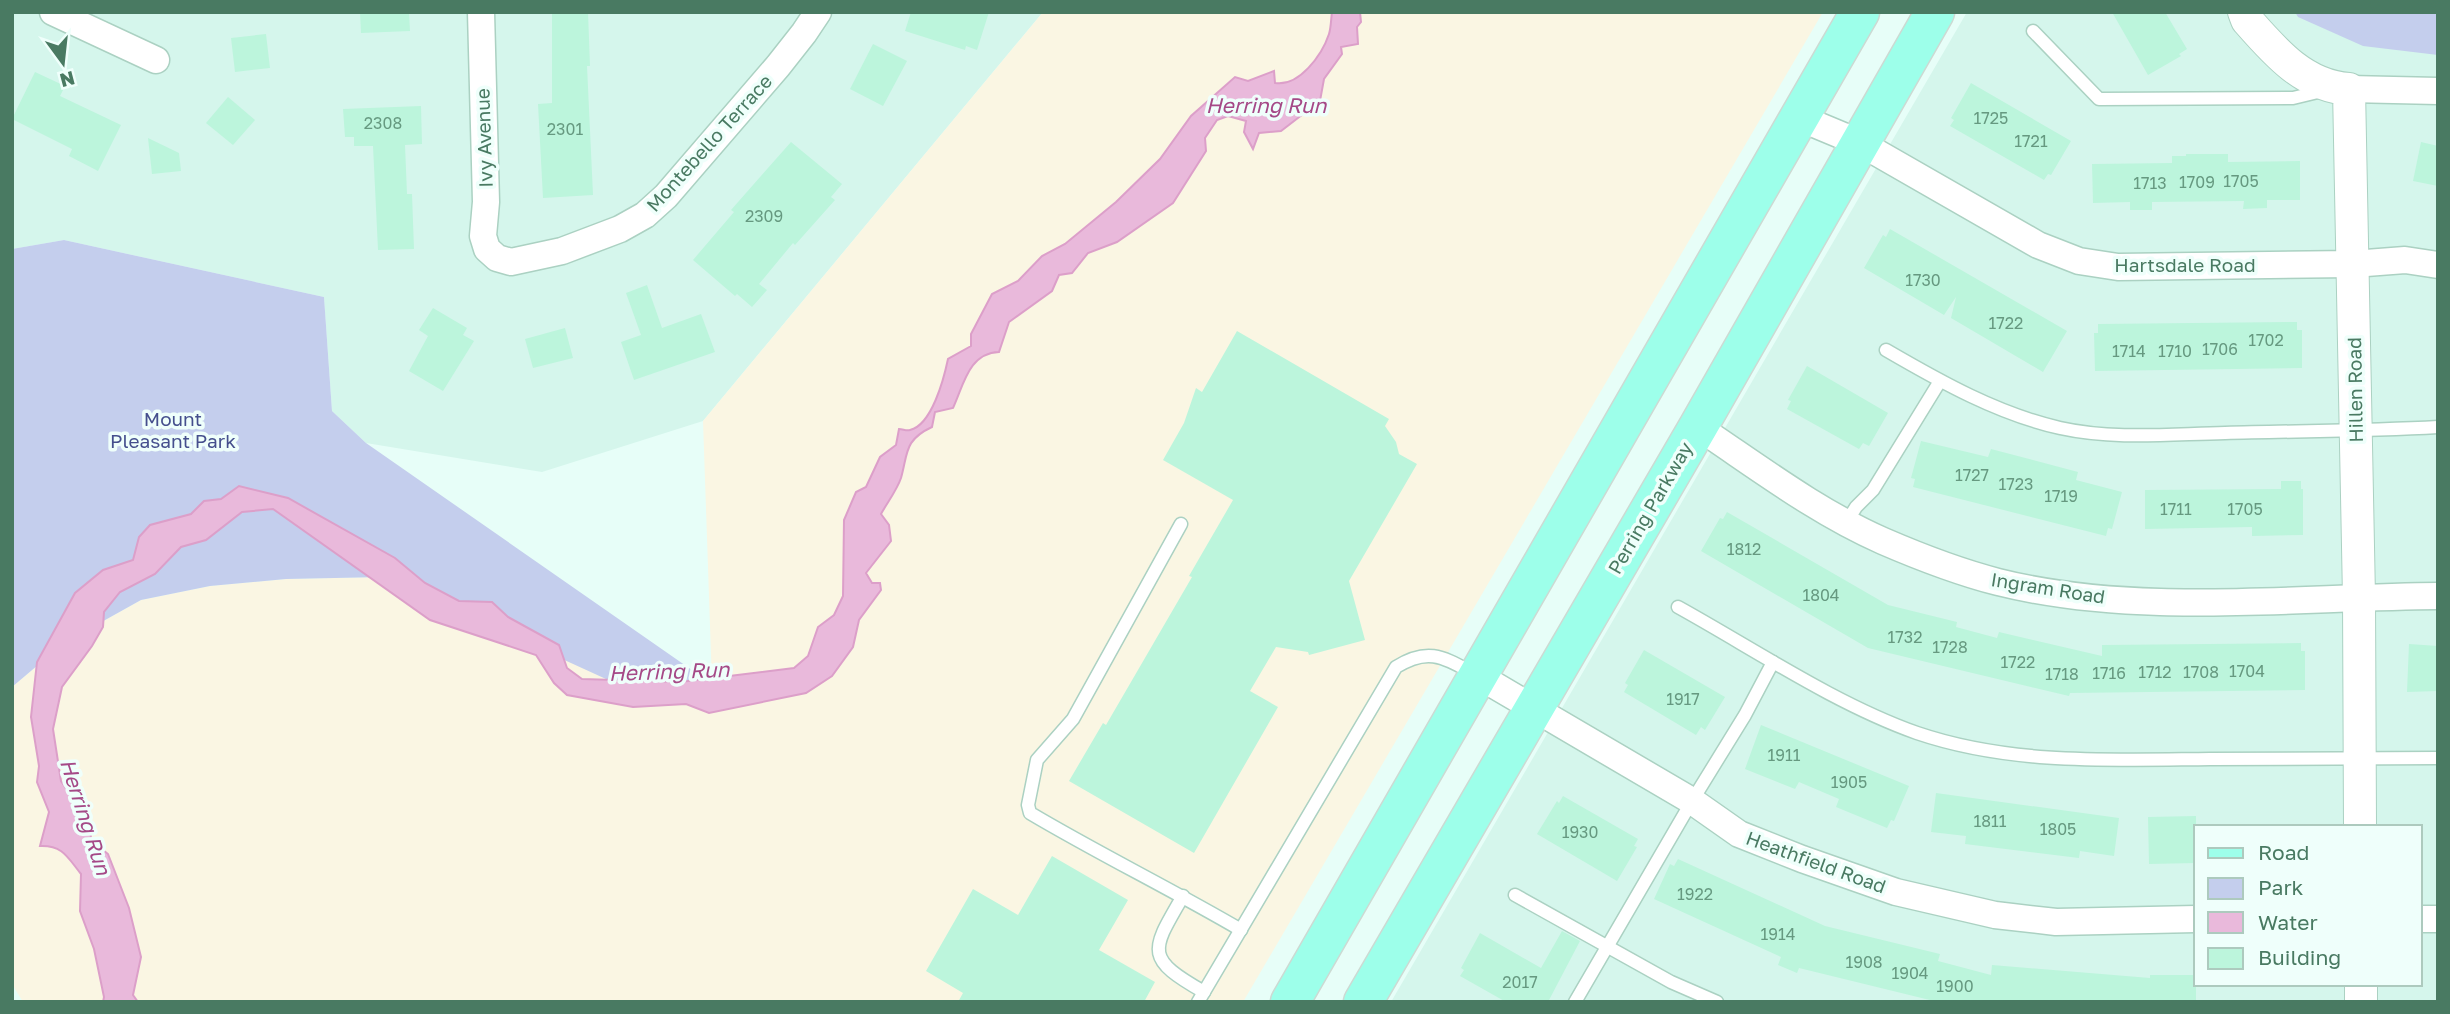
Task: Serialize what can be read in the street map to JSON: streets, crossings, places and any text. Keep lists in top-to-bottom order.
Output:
{
  "streets": {
    "main road": ["Perring Parkway"],
    "street": [
      "Ivy Avenue",
      "Montebello Terrace",
      "Hartsdale Road",
      "Hillen Road",
      "Ingram Road",
      "Heathfield Road"
    ]
  },
  "crossings": [
    ["Ivy Avenue", "Montebello Terrace"],
    ["Hartsdale Road", "Hillen Road"],
    ["Hartsdale Road", "Perring Parkway"],
    ["Hillen Road", "Ingram Road"],
    ["Perring Parkway", "Ingram Road"],
    ["Perring Parkway", "Heathfield Road"]
  ],
  "water": ["Herring Run"],
  "parks": ["Mount Pleasant Park"],
  "house_numbers": [
    "1725",
    "2308",
    "2301",
    "1721",
    "1705",
    "1709",
    "1713",
    "2309",
    "1730",
    "1722",
    "1702",
    "1706",
    "1714",
    "1710",
    "1727",
    "1723",
    "1719",
    "1711",
    "1705",
    "1812",
    "1804",
    "1732",
    "1728",
    "1722",
    "1704",
    "1712",
    "1708",
    "1716",
    "1718",
    "1917",
    "1911",
    "1905",
    "1811",
    "1805",
    "1930",
    "1922",
    "1914",
    "1908",
    "1904",
    "2017",
    "1900"
  ],
  "legend": [
    "Road",
    "Park",
    "Water",
    "Building"
  ],
  "north": "bottom"
}
